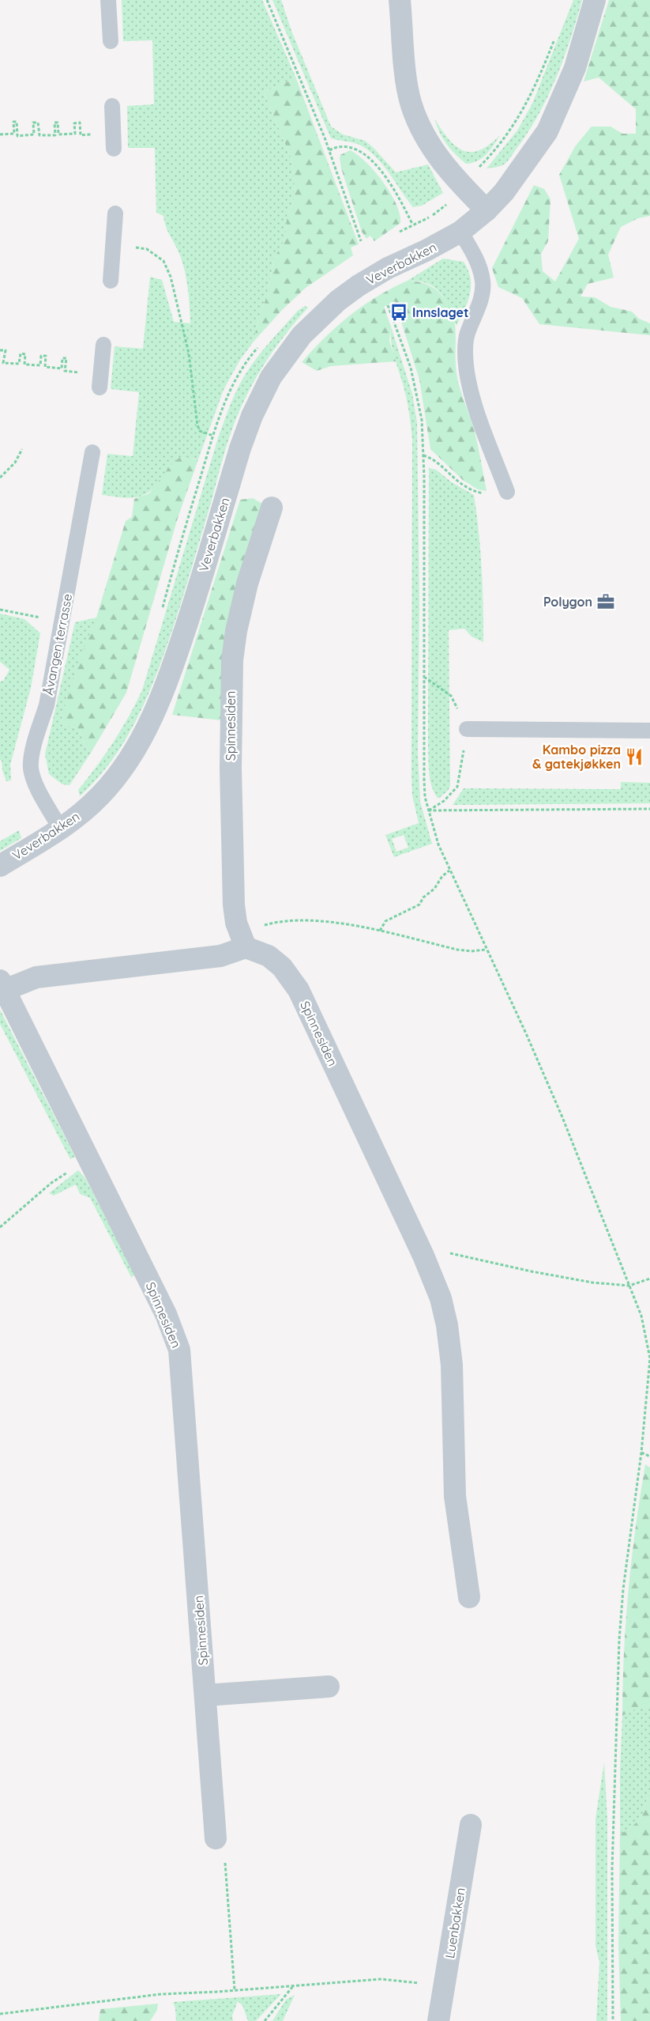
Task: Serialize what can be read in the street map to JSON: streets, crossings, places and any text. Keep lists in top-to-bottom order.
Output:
{
  "streets": {
    "street": ["Veverbakken", "Spinnesiden", "Luenbakken"],
    "lane": ["Åvangen terrasse"]
  },
  "crossings": [
    ["Veverbakken", "Åvangen terrasse"]
  ],
  "places": {
    "bus stop": ["Innslaget"],
    "office": ["Polygon"],
    "restaurant": ["Kambo pizza & gatekjøkken"]
  }
}
